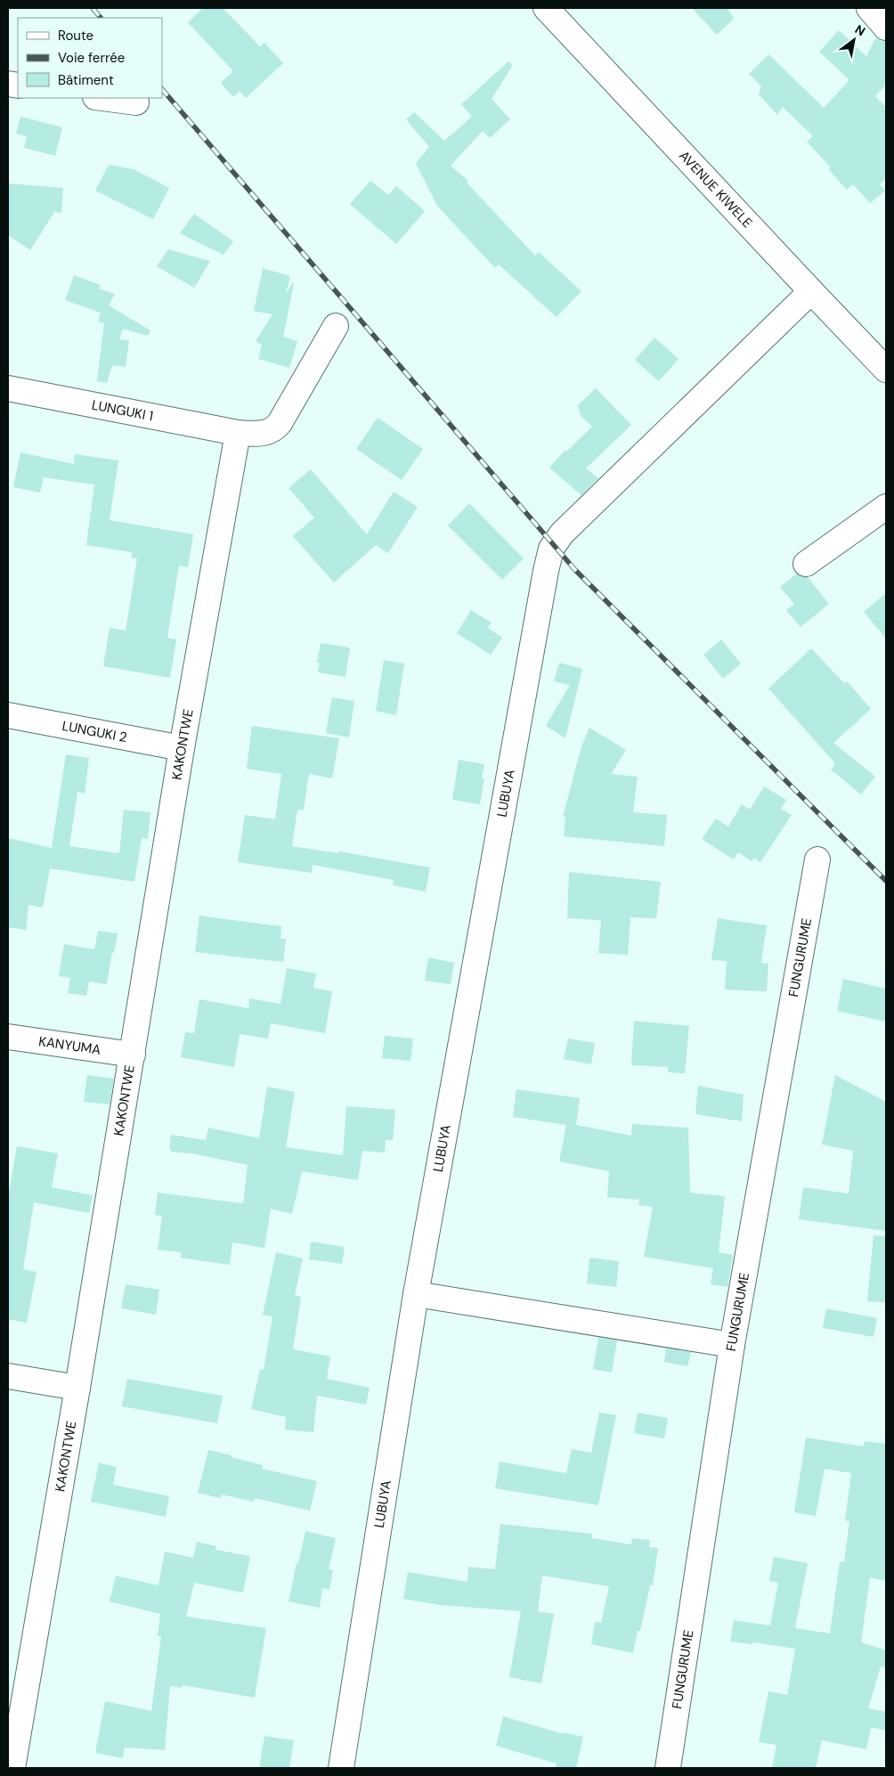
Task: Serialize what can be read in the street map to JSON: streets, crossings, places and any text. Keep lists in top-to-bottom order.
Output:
{
  "streets": {
    "street": [
      "AVENUE KIWELE",
      "LUNGUKI 1",
      "LUNGUKI 2",
      "KAKONTWE",
      "LUBUYA",
      "FUNGURUME",
      "KANYUMA"
    ]
  },
  "crossings": [
    ["AVENUE KIWELE", "LUBUYA"],
    ["LUNGUKI 1", "KAKONTWE"],
    ["LUNGUKI 2", "KAKONTWE"],
    ["KAKONTWE", "KANYUMA"]
  ],
  "legend": ["Route", "Voie ferrée", "Bâtiment"],
  "north": "top right"
}
